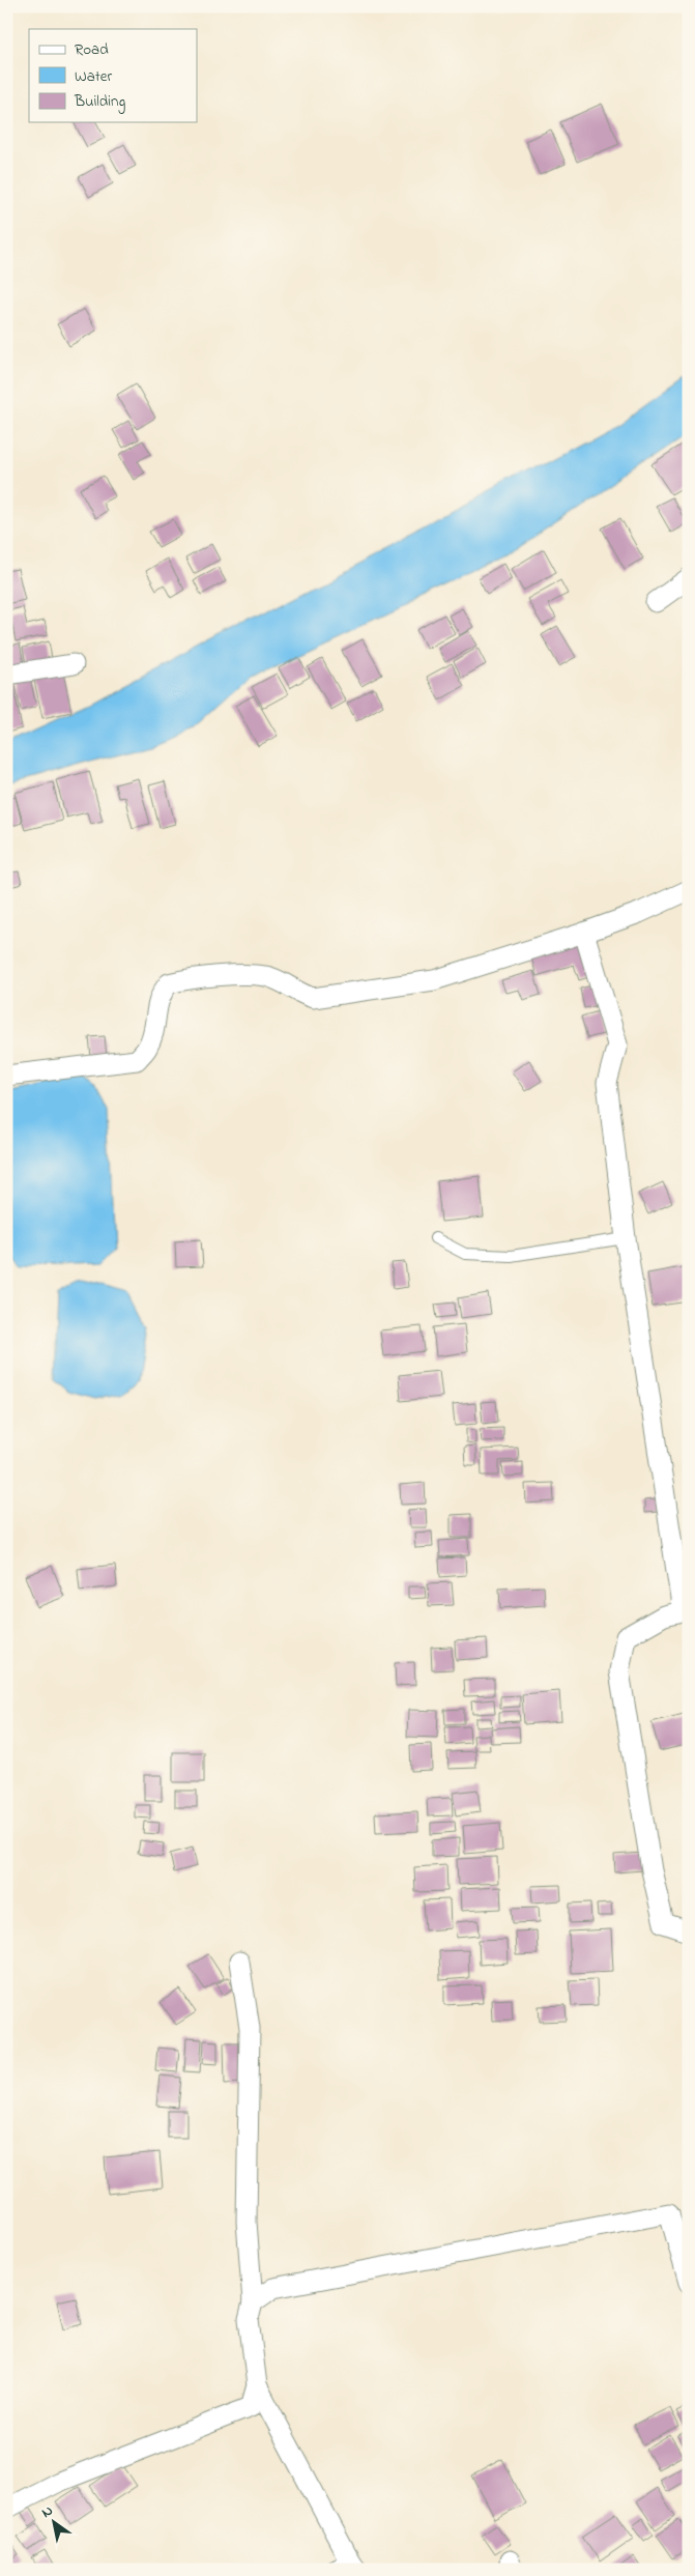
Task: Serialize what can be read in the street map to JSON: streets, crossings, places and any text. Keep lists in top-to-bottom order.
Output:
{
  "legend": ["Road", "Water", "Building"],
  "north": "top left"
}
